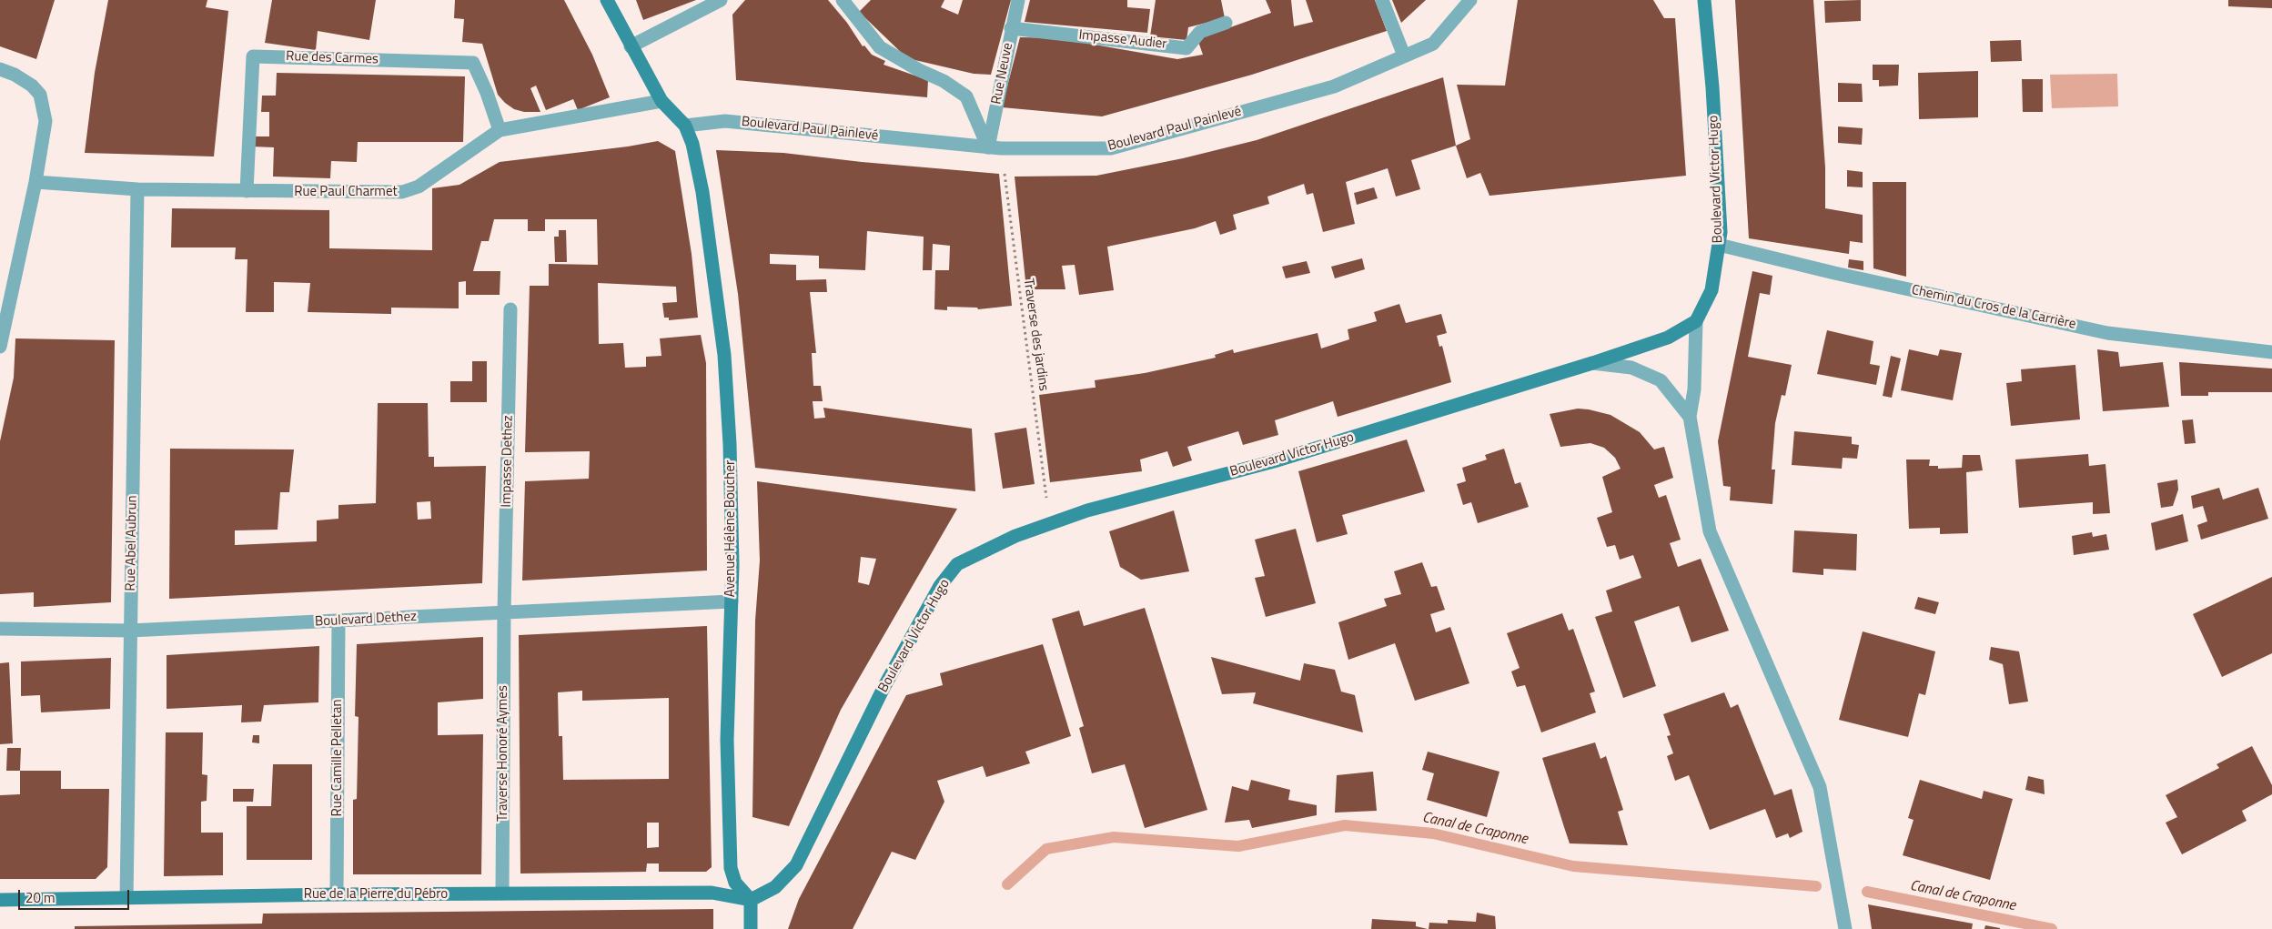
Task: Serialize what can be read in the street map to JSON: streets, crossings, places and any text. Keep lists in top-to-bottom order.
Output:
{
  "streets": {
    "main road": ["Boulevard Victor Hugo", "Avenue Hélène Boucher", "Rue de la Pierre du Pébro"],
    "street": [
      "Impasse Audier",
      "Rue des Carmes",
      "Rue Neuve",
      "Boulevard Paul Painlevé",
      "Rue Paul Charmet",
      "Chemin du Cros de la Carrière",
      "Impasse Dethez",
      "Rue Abel Aubrun",
      "Boulevard Dethez",
      "Traverse Honoré Aymes",
      "Rue Camille Pelletan"
    ],
    "path": ["Traverse des jardins"]
  },
  "crossings": [
    ["Impasse Audier", "Rue Neuve"],
    ["Rue des Carmes", "Rue Paul Charmet"],
    ["Rue Neuve", "Boulevard Paul Painlevé"],
    ["Rue Neuve", "Traverse des jardins"],
    ["Boulevard Paul Painlevé", "Traverse des jardins"],
    ["Boulevard Paul Painlevé", "Avenue Hélène Boucher"],
    ["Boulevard Victor Hugo", "Chemin du Cros de la Carrière"],
    ["Boulevard Victor Hugo", "Traverse des jardins"],
    ["Boulevard Victor Hugo", "Avenue Hélène Boucher"],
    ["Boulevard Victor Hugo", "Rue de la Pierre du Pébro"],
    ["Rue Paul Charmet", "Rue Abel Aubrun"],
    ["Impasse Dethez", "Boulevard Dethez"],
    ["Impasse Dethez", "Traverse Honoré Aymes"],
    ["Avenue Hélène Boucher", "Boulevard Dethez"],
    ["Avenue Hélène Boucher", "Rue de la Pierre du Pébro"],
    ["Rue Abel Aubrun", "Boulevard Dethez"],
    ["Rue Abel Aubrun", "Rue de la Pierre du Pébro"],
    ["Boulevard Dethez", "Traverse Honoré Aymes"],
    ["Boulevard Dethez", "Rue Camille Pelletan"],
    ["Traverse Honoré Aymes", "Rue de la Pierre du Pébro"],
    ["Rue Camille Pelletan", "Rue de la Pierre du Pébro"]
  ],
  "water": ["Canal de Craponne"],
  "scale_bar": "20 m"
}
